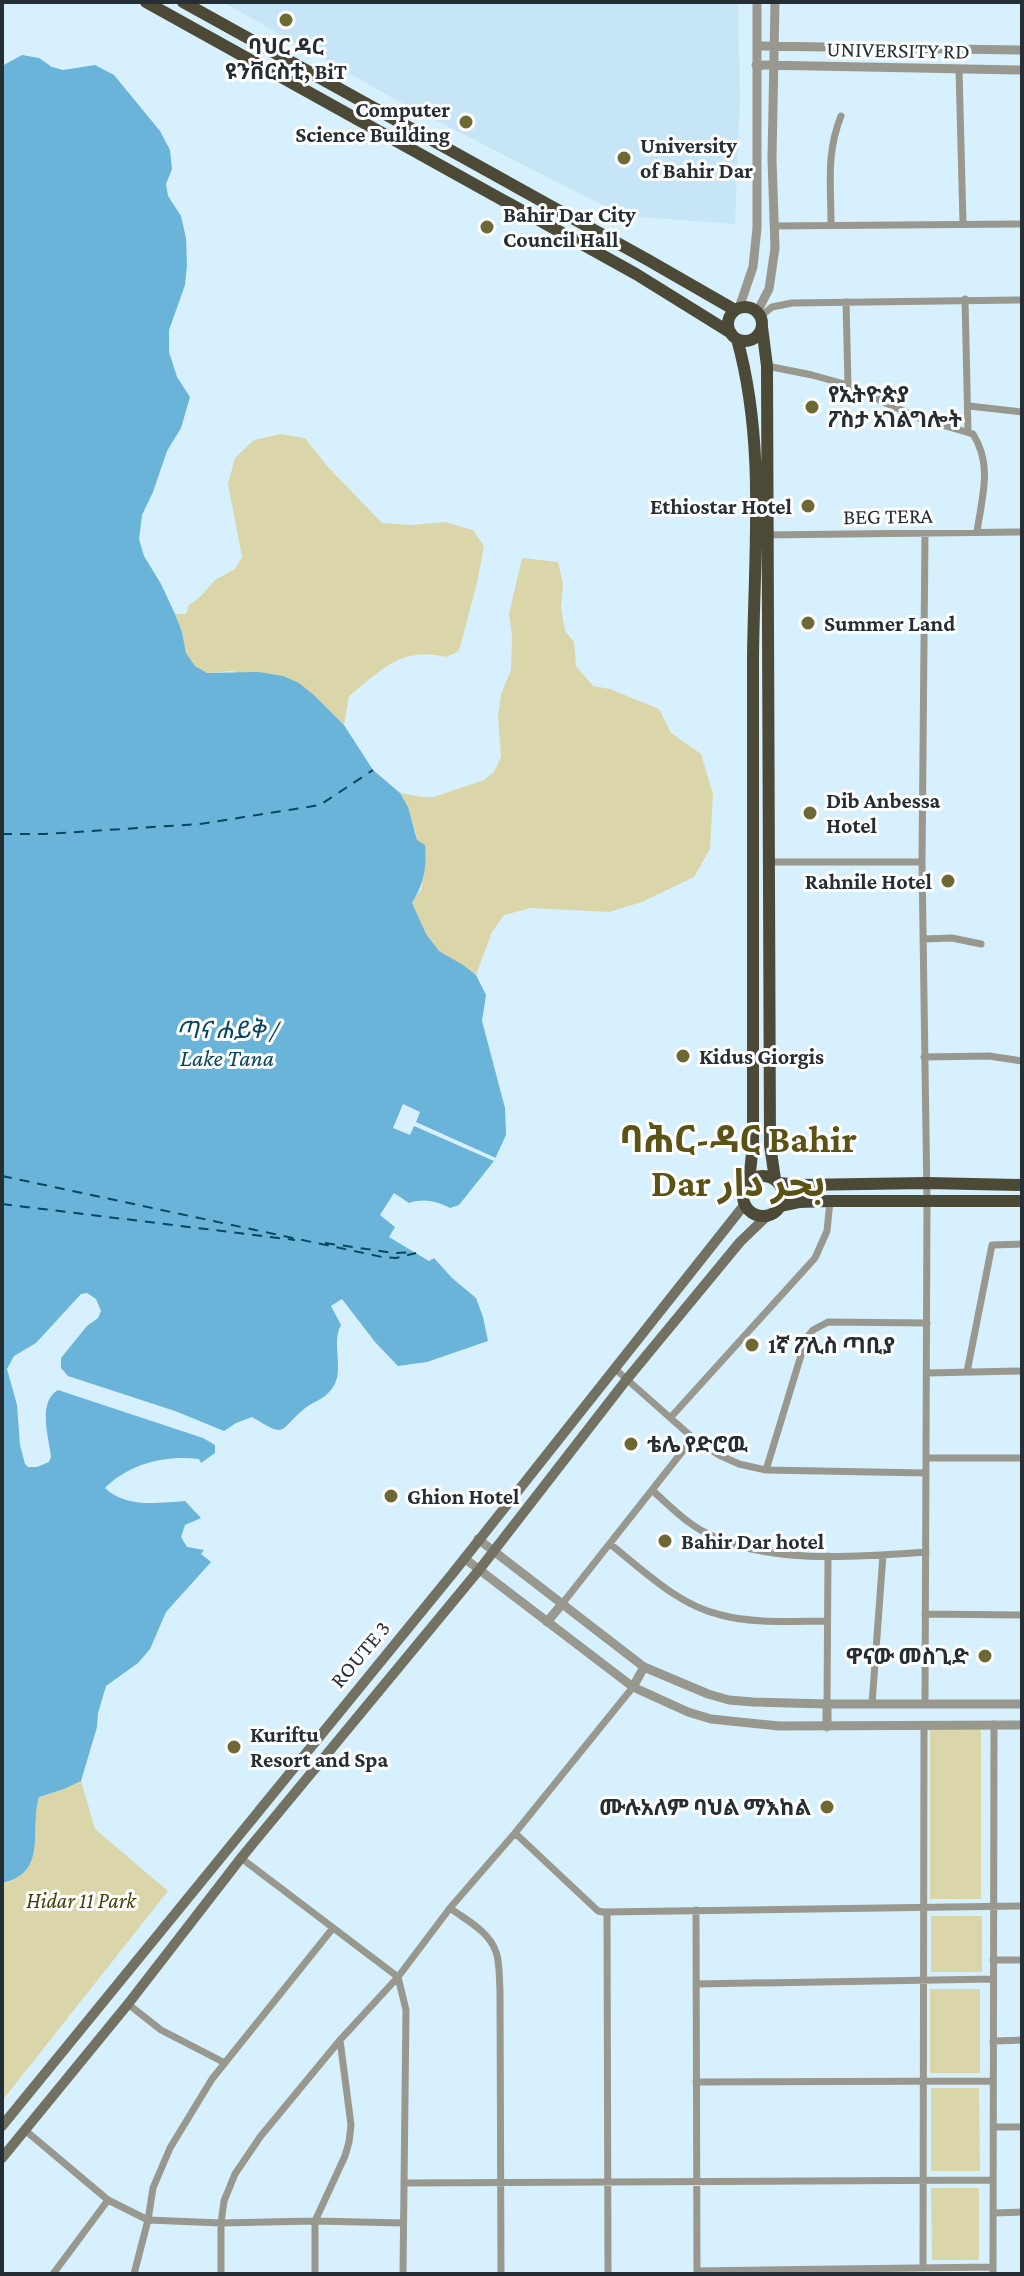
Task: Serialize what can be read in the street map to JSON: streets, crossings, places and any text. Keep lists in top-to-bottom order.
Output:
{
  "streets": {
    "main road": ["ROUTE 3"],
    "street": ["UNIVERSITY RD", "BEG TERA"]
  },
  "districts": ["ባሕር-ዳር Bahir Dar بحر دار"],
  "water": ["ጣና ሐይቅ / Lake Tana"],
  "parks": ["Hidar 11 Park"],
  "places": [
    "ባህር ዳር ዩንቨርስቲ, BiT",
    "Computer Science Building",
    "University of Bahir Dar",
    "Bahir Dar City Council Hall",
    "የኢትዮጵያ ፖስታ አገልግሎት",
    "Ethiostar Hotel",
    "Summer Land",
    "Dib Anbessa Hotel",
    "Rahnile Hotel",
    "Kidus Giorgis",
    "1ኛ ፖሊስ ጣቢያ",
    "ቴሌ የድሮዉ",
    "Ghion Hotel",
    "Bahir Dar hotel",
    "ዋናው መስጊድ",
    "Kuriftu Resort and Spa",
    "ሙሉአለም ባህል ማእከል"
  ]
}
